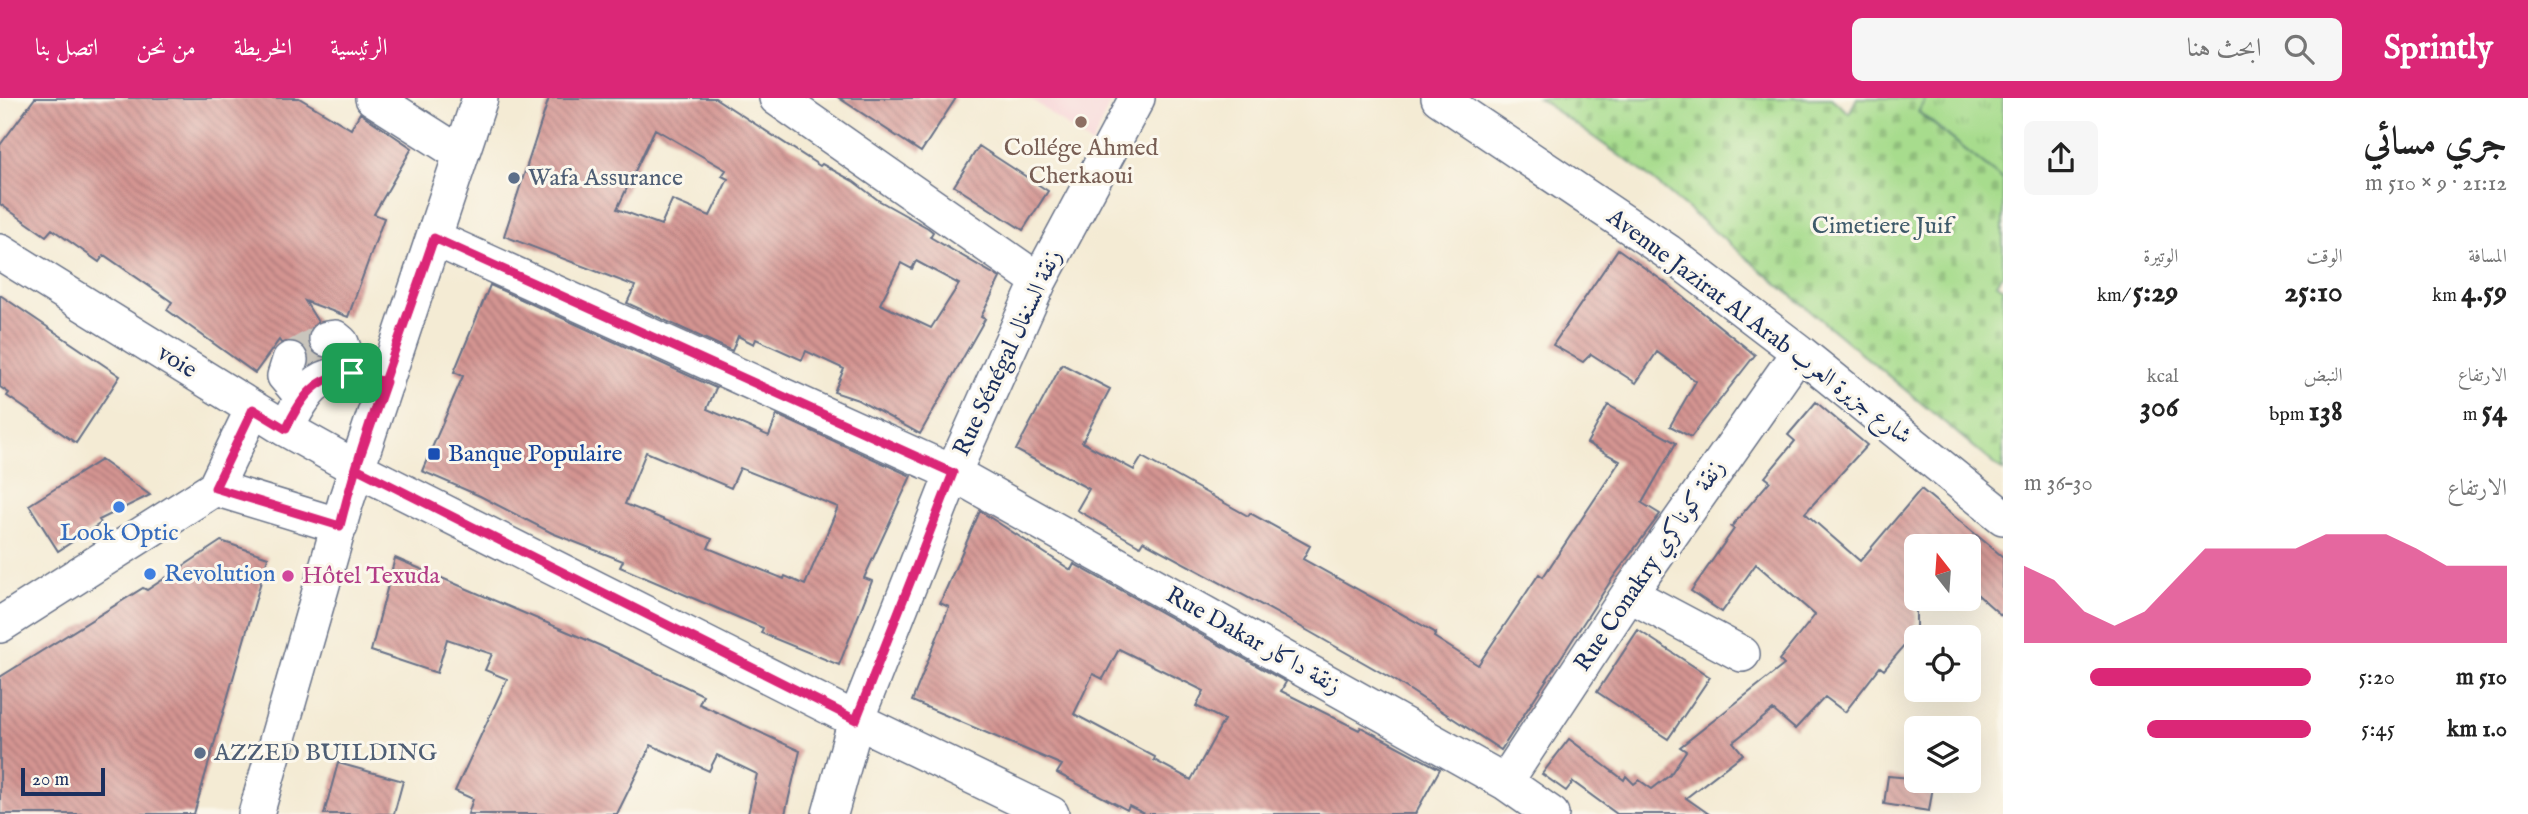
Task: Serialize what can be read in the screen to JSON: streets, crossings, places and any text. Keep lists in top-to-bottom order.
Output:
{
  "streets": {
    "street": [
      "Avenue Jazirat Al Arab شارع جزيرة العرب",
      "Rue Sénégal زنقة السنغال",
      "voie",
      "Rue Conakry زنقة كوناكري",
      "Rue Dakar زنقة داكار"
    ]
  },
  "crossings": [
    ["Avenue Jazirat Al Arab شارع جزيرة العرب", "Rue Conakry زنقة كوناكري"],
    ["Rue Sénégal زنقة السنغال", "voie"],
    ["Rue Sénégal زنقة السنغال", "Rue Dakar زنقة داكار"],
    ["Rue Conakry زنقة كوناكري", "Rue Dakar زنقة داكار"]
  ],
  "parks": ["Cimetiere Juif"],
  "places": {
    "other": [
      "Collége Ahmed Cherkaoui",
      "Wafa Assurance",
      "Look Optic",
      "Revolution",
      "Hôtel Texuda",
      "AZZED BUILDING"
    ],
    "transit": ["Banque Populaire"]
  },
  "scale_bar": "20 m",
  "north": "top",
  "page": {
    "header": "Sprintly",
    "search": "ابحث هنا",
    "nav": [
      "الرئيسية",
      "الخريطة",
      "من نحن",
      "اتصل بنا"
    ],
    "heading": ["جري مسائي", "21:12 · 9 × 510 m"],
    "stats": [
      ["المسافة", "4.59 km"],
      ["الوقت", "25:10"],
      ["الوتيرة", "5:29 /km"],
      ["الارتفاع", "54 m"],
      ["النبض", "138 bpm"],
      ["kcal", "306"]
    ],
    "chart": ["الارتفاع", "30–36 m"],
    "list": [
      {
        "name": "510 m",
        "note": "5:20"
      },
      {
        "name": "1.0 km",
        "note": "5:45"
      }
    ],
    "scale": "20 m"
  }
}
